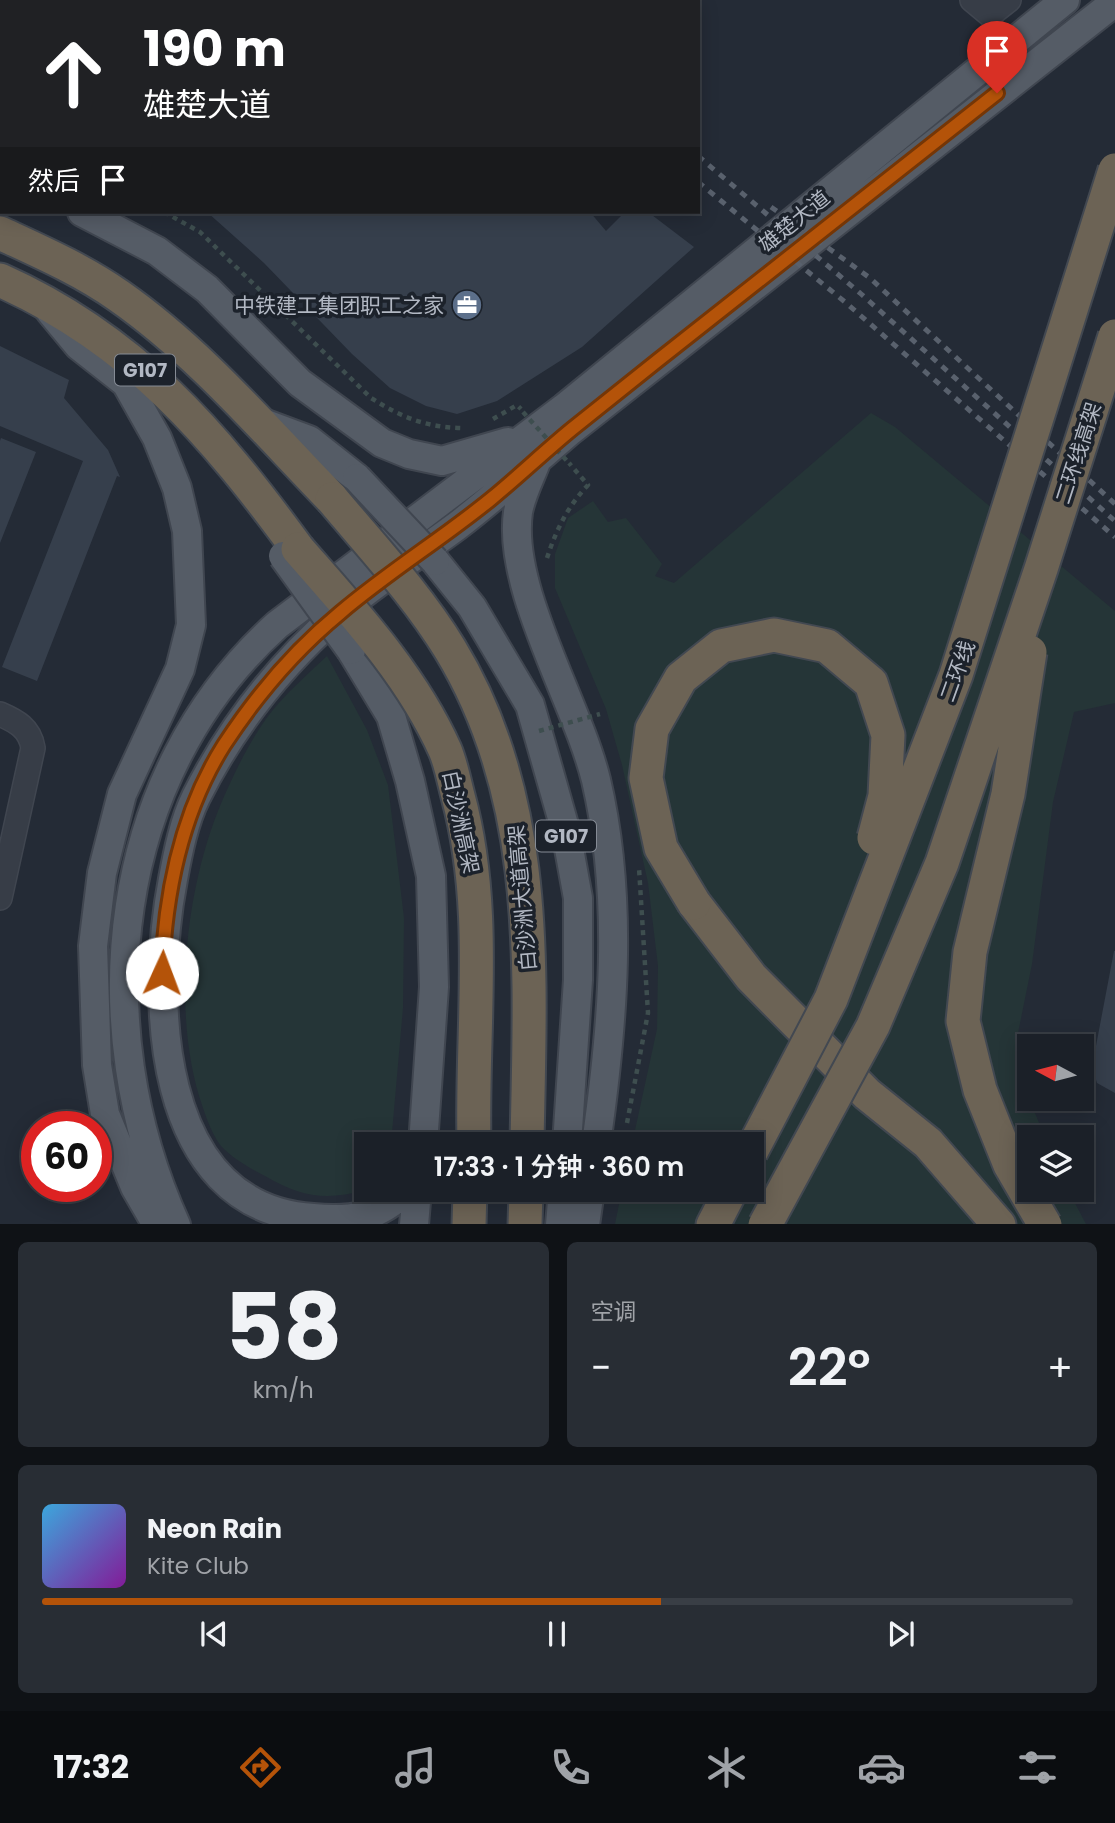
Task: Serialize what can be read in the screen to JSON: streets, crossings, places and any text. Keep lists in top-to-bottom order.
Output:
{
  "streets": {
    "highway": [
      "G107",
      "二环线高架",
      "二环线",
      "白沙洲高架",
      "白沙洲大道高架"
    ],
    "main road": ["雄楚大道"]
  },
  "crossings": [
    ["G107", "白沙洲高架"],
    ["G107", "白沙洲大道高架"]
  ],
  "places": {
    "office": ["中铁建工集团职工之家"]
  },
  "north": "left",
  "page": {
    "turn": ["190 m", "雄楚大道"],
    "then": "然后",
    "limit": "60",
    "trip": "17:33 · 1 分钟 · 360 m",
    "tile": [
      ["58", "km/h"],
      "空调"
    ],
    "heat": ["−", "22°", "+"],
    "song": ["Neon Rain", "Kite Club"],
    "tabs": "17:32"
  }
}
